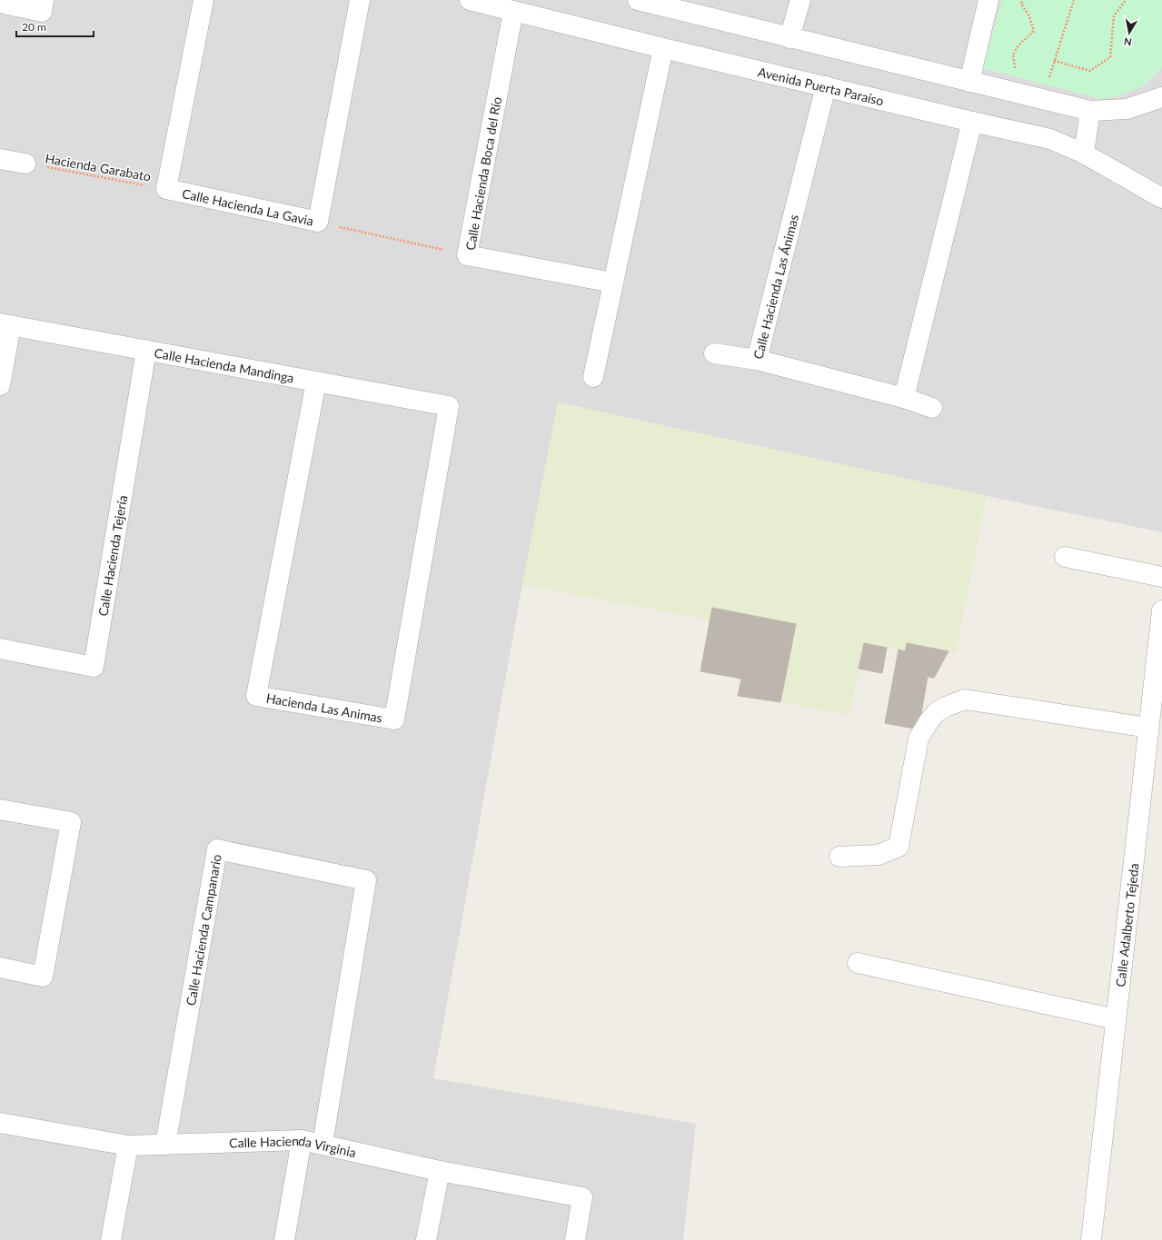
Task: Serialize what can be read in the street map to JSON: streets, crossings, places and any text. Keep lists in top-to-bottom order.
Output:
{
  "streets": {
    "street": [
      "Avenida Puerta Paraíso",
      "Calle Hacienda Boca del Río",
      "Calle Hacienda La Gavia",
      "Calle Hacienda Las Ánimas",
      "Calle Hacienda Mandinga",
      "Calle Hacienda Tejería",
      "Hacienda Las Animas",
      "Calle Adalberto Tejeda",
      "Calle Hacienda Campanario",
      "Calle Hacienda Virginia"
    ],
    "path": ["Hacienda Garabato"]
  },
  "crossings": [
    ["Avenida Puerta Paraíso", "Calle Hacienda Boca del Río"],
    ["Avenida Puerta Paraíso", "Calle Hacienda Las Ánimas"],
    ["Hacienda Garabato", "Calle Hacienda La Gavia"],
    ["Calle Hacienda Mandinga", "Calle Hacienda Tejería"],
    ["Calle Hacienda Mandinga", "Hacienda Las Animas"],
    ["Calle Hacienda Campanario", "Calle Hacienda Virginia"]
  ],
  "scale_bar": "20 m",
  "north": "bottom"
}
